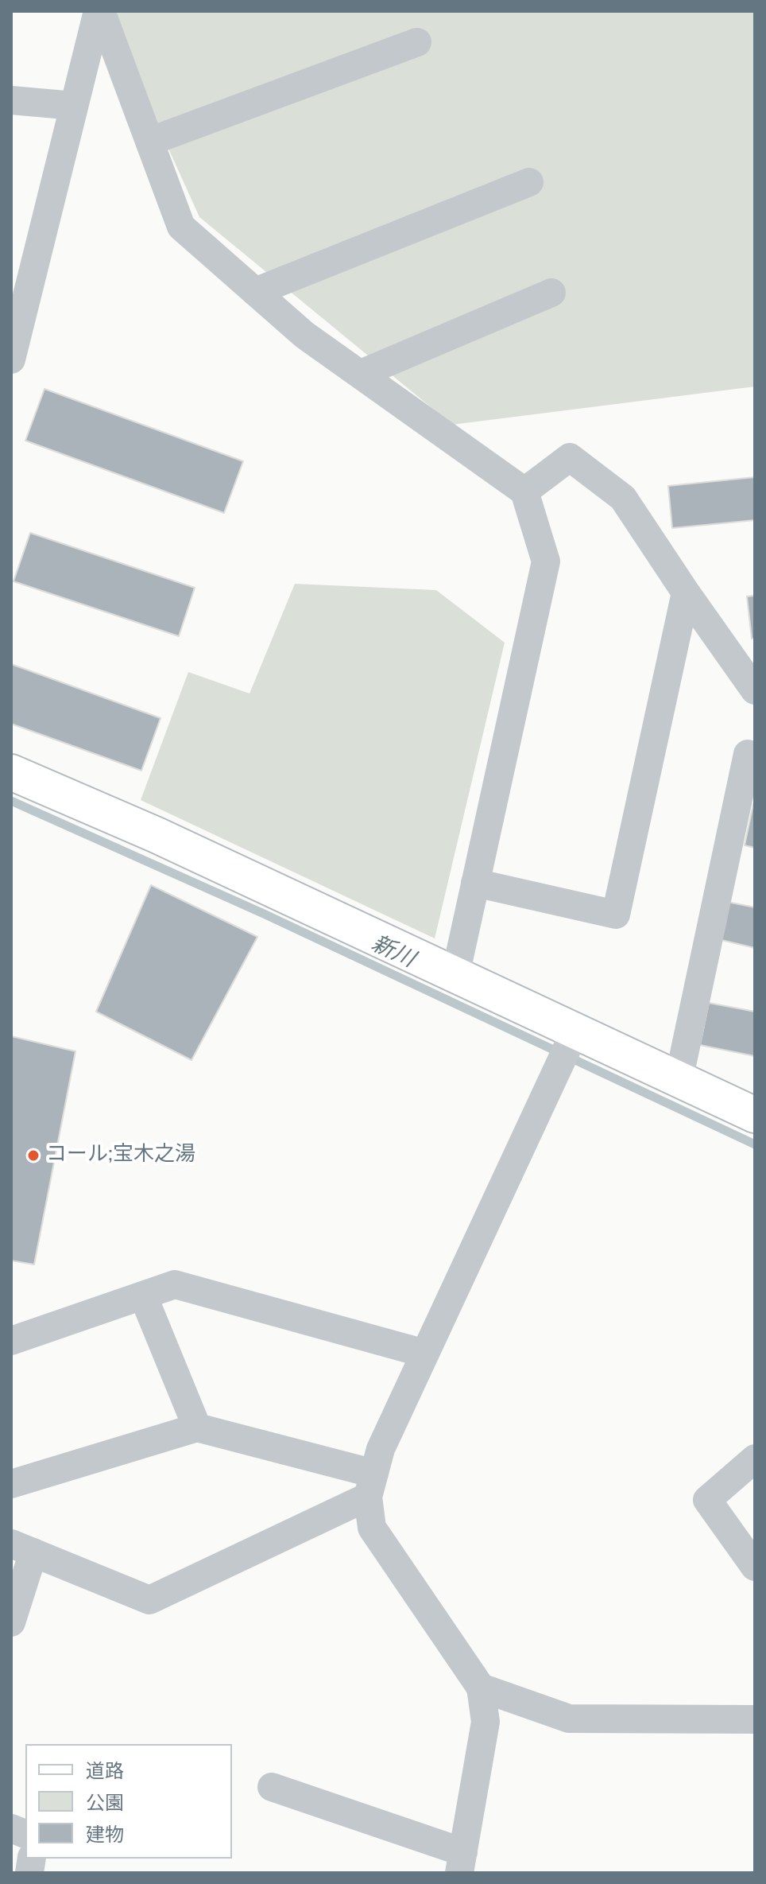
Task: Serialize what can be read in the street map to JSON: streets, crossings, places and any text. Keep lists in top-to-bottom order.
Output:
{
  "water": ["新川"],
  "places": ["コール;宝木之湯"],
  "legend": ["道路", "公園", "建物"]
}
